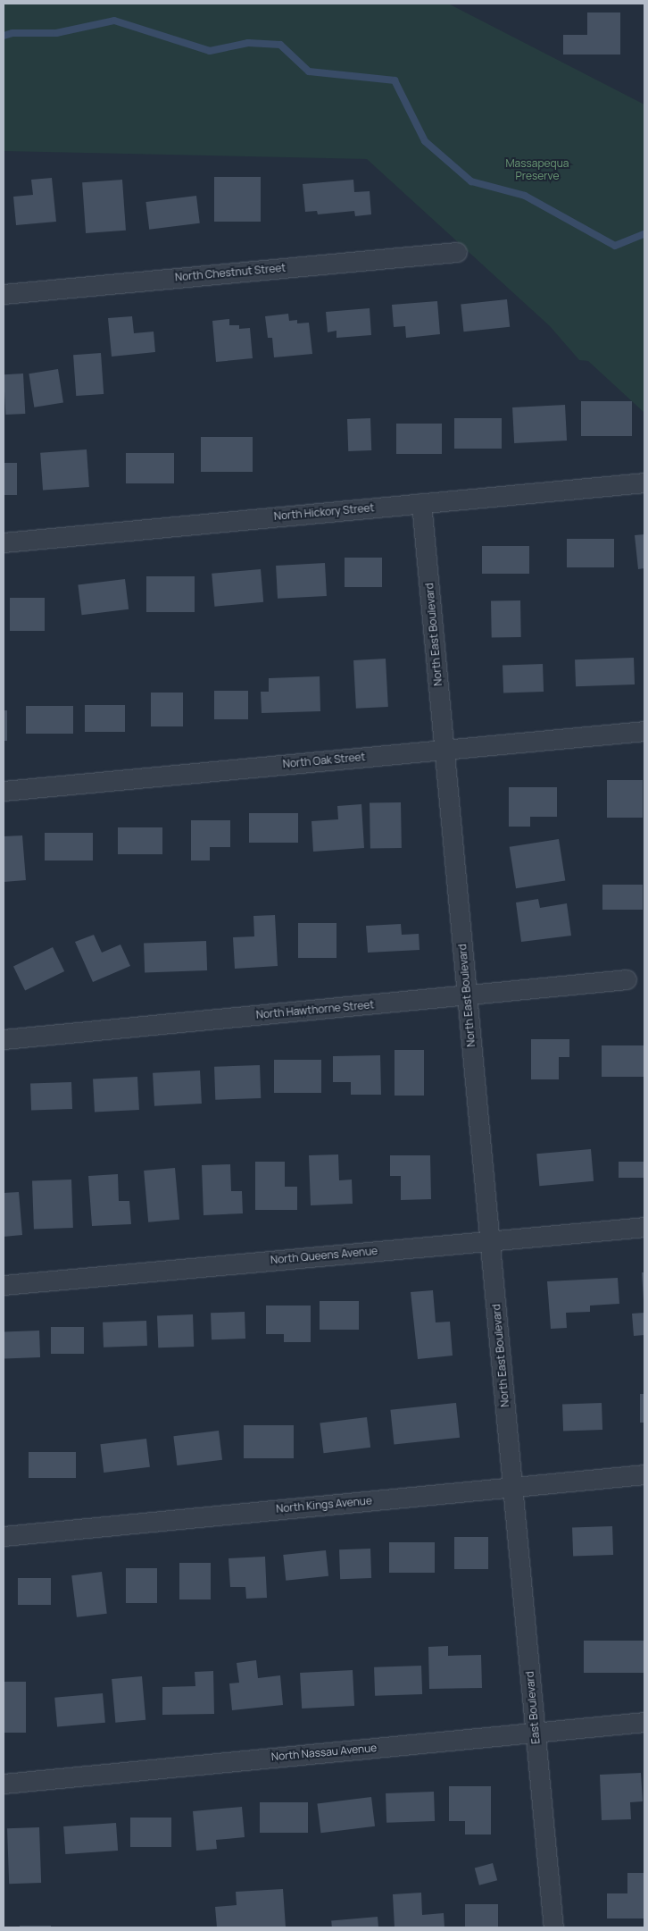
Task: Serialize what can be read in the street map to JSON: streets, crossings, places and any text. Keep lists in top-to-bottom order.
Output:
{
  "streets": {
    "street": [
      "North Chestnut Street",
      "North Hickory Street",
      "North East Boulevard",
      "North Oak Street",
      "North Hawthorne Street",
      "North Queens Avenue",
      "North Kings Avenue",
      "East Boulevard",
      "North Nassau Avenue"
    ]
  },
  "crossings": [
    ["North Hickory Street", "North East Boulevard"],
    ["North East Boulevard", "North Oak Street"],
    ["North East Boulevard", "North Hawthorne Street"],
    ["North East Boulevard", "North Queens Avenue"],
    ["North East Boulevard", "North Kings Avenue"],
    ["North East Boulevard", "East Boulevard"],
    ["North Kings Avenue", "East Boulevard"],
    ["East Boulevard", "North Nassau Avenue"]
  ],
  "parks": ["Massapequa Preserve"]
}
